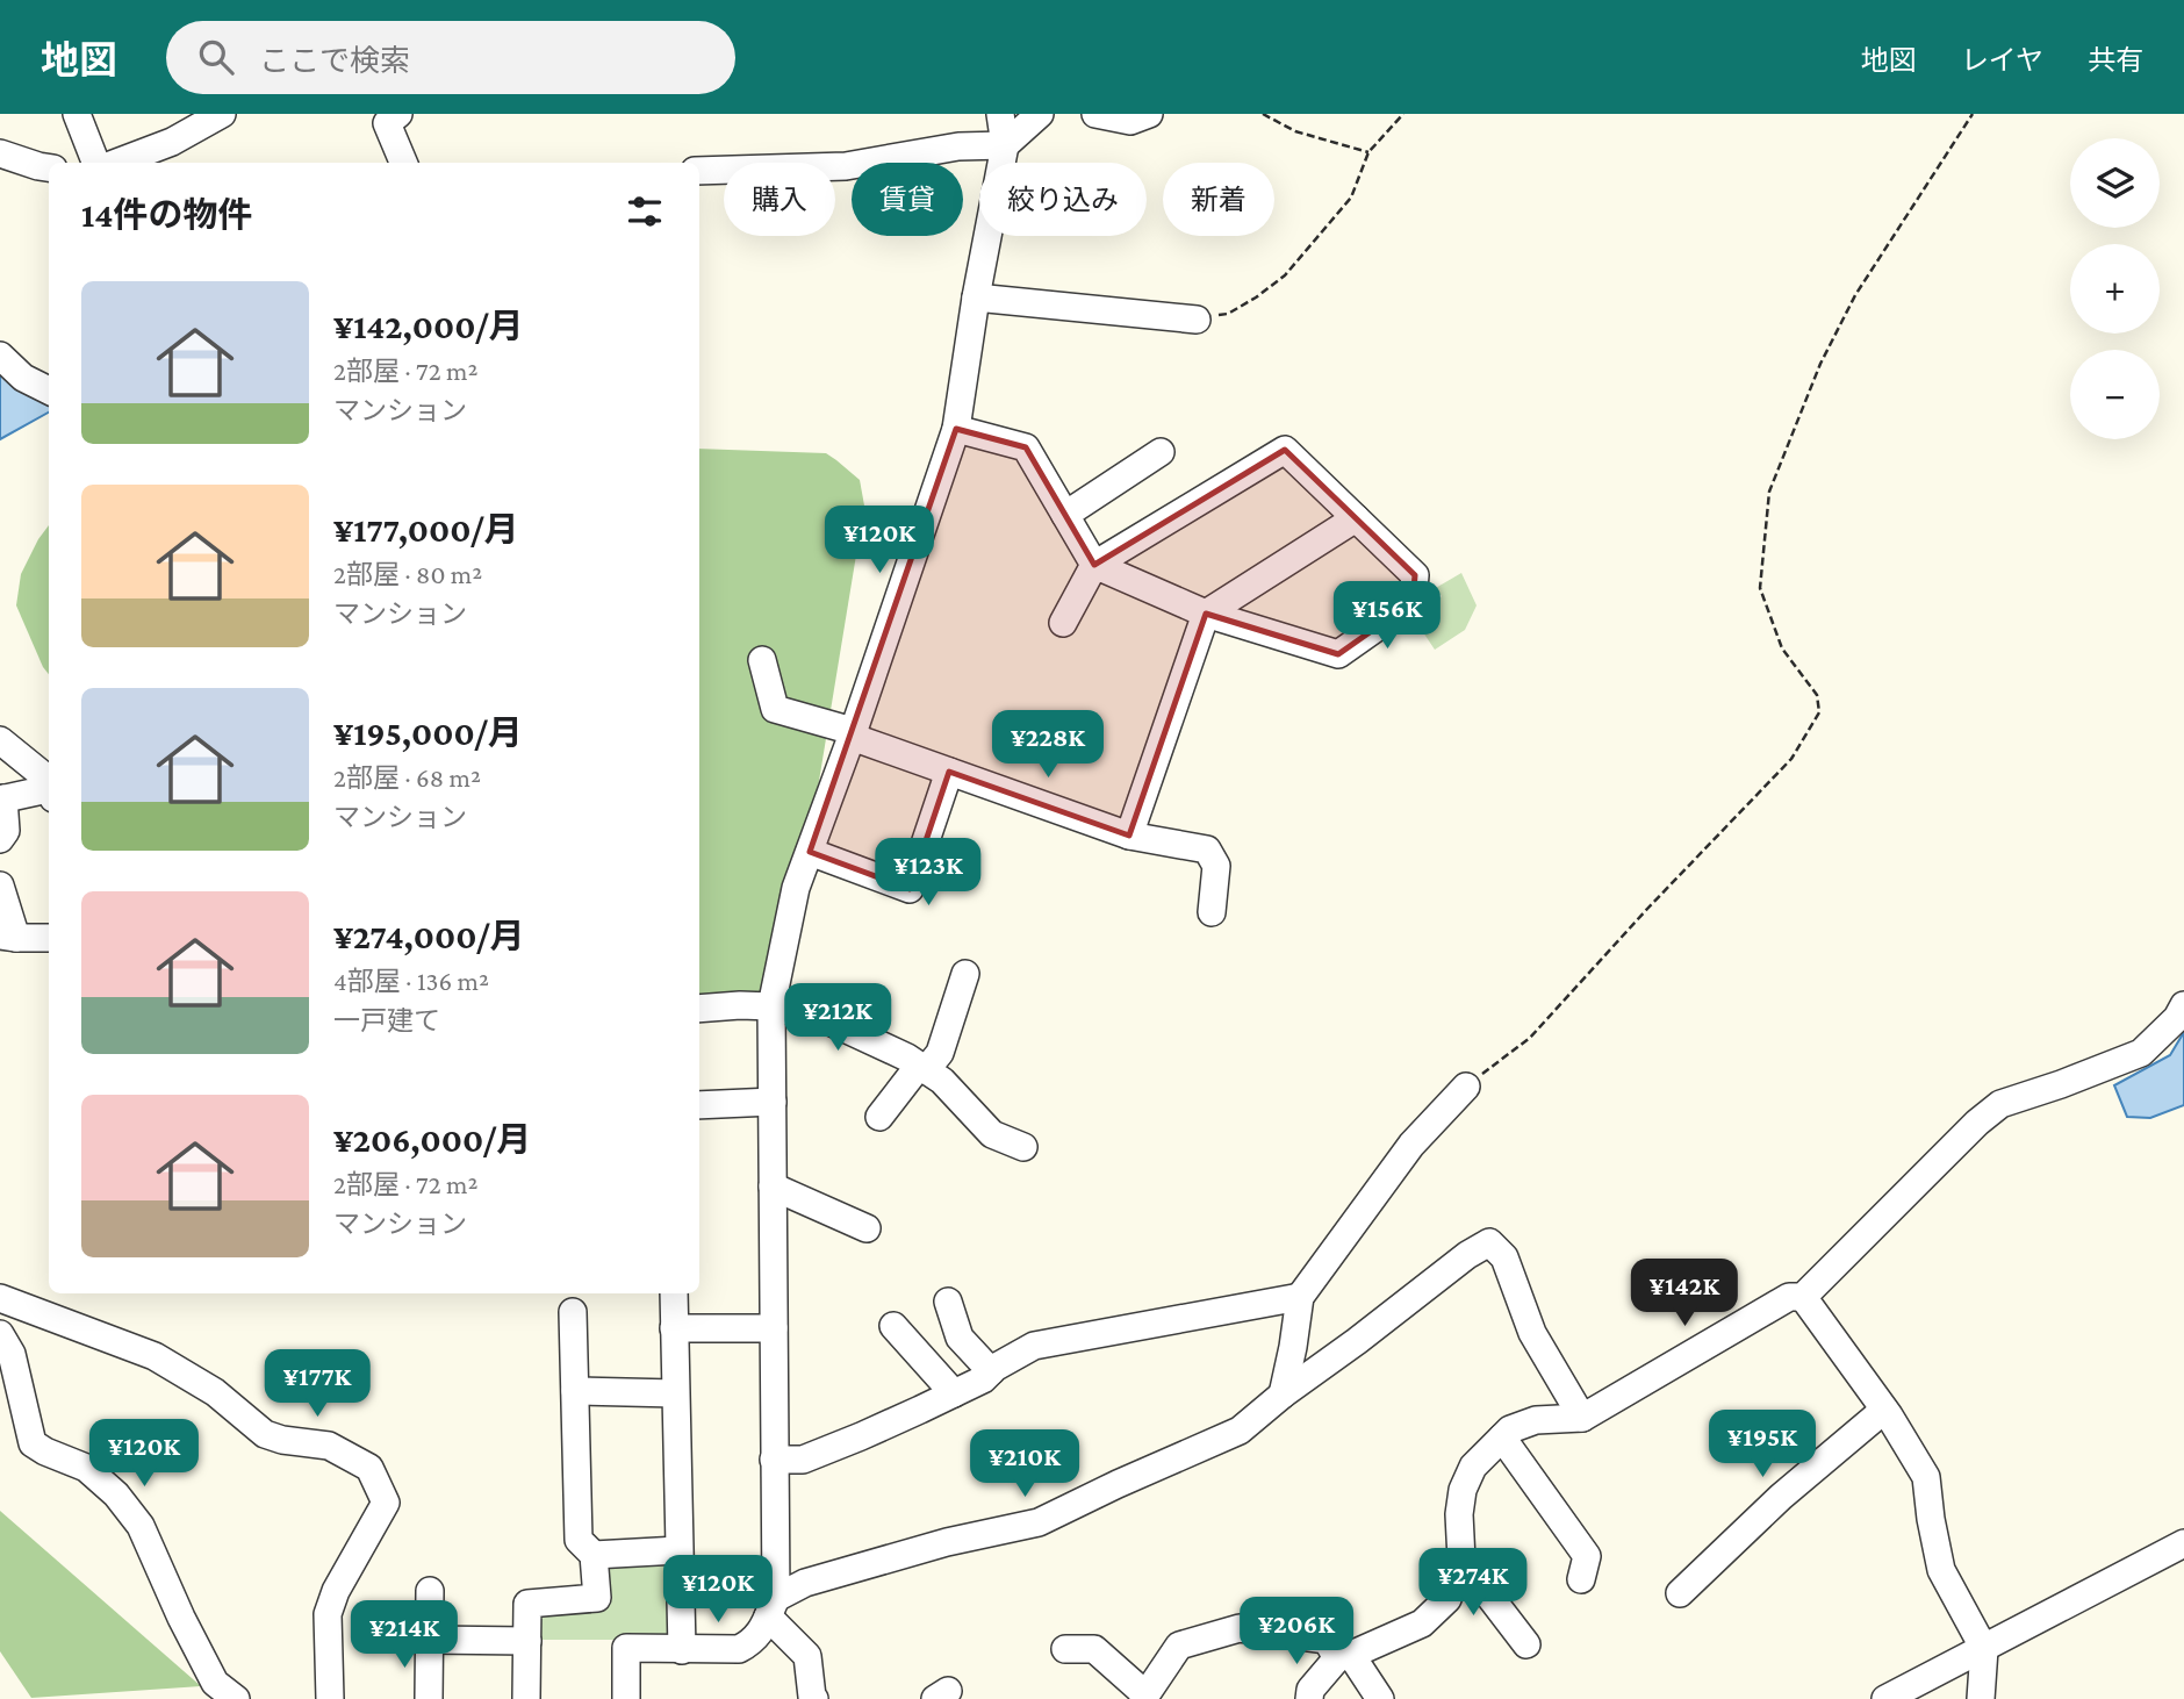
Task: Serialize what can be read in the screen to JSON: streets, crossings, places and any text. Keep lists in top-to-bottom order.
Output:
{
  "page": {
    "header": "地図",
    "search": "ここで検索",
    "nav": ["地図", "レイヤ", "共有"],
    "map_buttons": ["+", "−"],
    "chip": [
      "購入",
      "賃貸",
      "絞り込み",
      "新着"
    ],
    "heading": "14件の物件",
    "list": [
      {
        "name": "¥142,000/月",
        "note": "2部屋 · 72 m² · マンション"
      },
      {
        "name": "¥177,000/月",
        "note": "2部屋 · 80 m² · マンション"
      },
      {
        "name": "¥195,000/月",
        "note": "2部屋 · 68 m² · マンション"
      },
      {
        "name": "¥274,000/月",
        "note": "4部屋 · 136 m² · 一戸建て"
      },
      {
        "name": "¥206,000/月",
        "note": "2部屋 · 72 m² · マンション"
      }
    ],
    "price": [
      "¥120K",
      "¥156K",
      "¥228K",
      "¥123K",
      "¥212K",
      "¥142K",
      "¥177K",
      "¥195K",
      "¥120K",
      "¥210K",
      "¥274K",
      "¥120K",
      "¥206K",
      "¥214K"
    ]
  }
}
